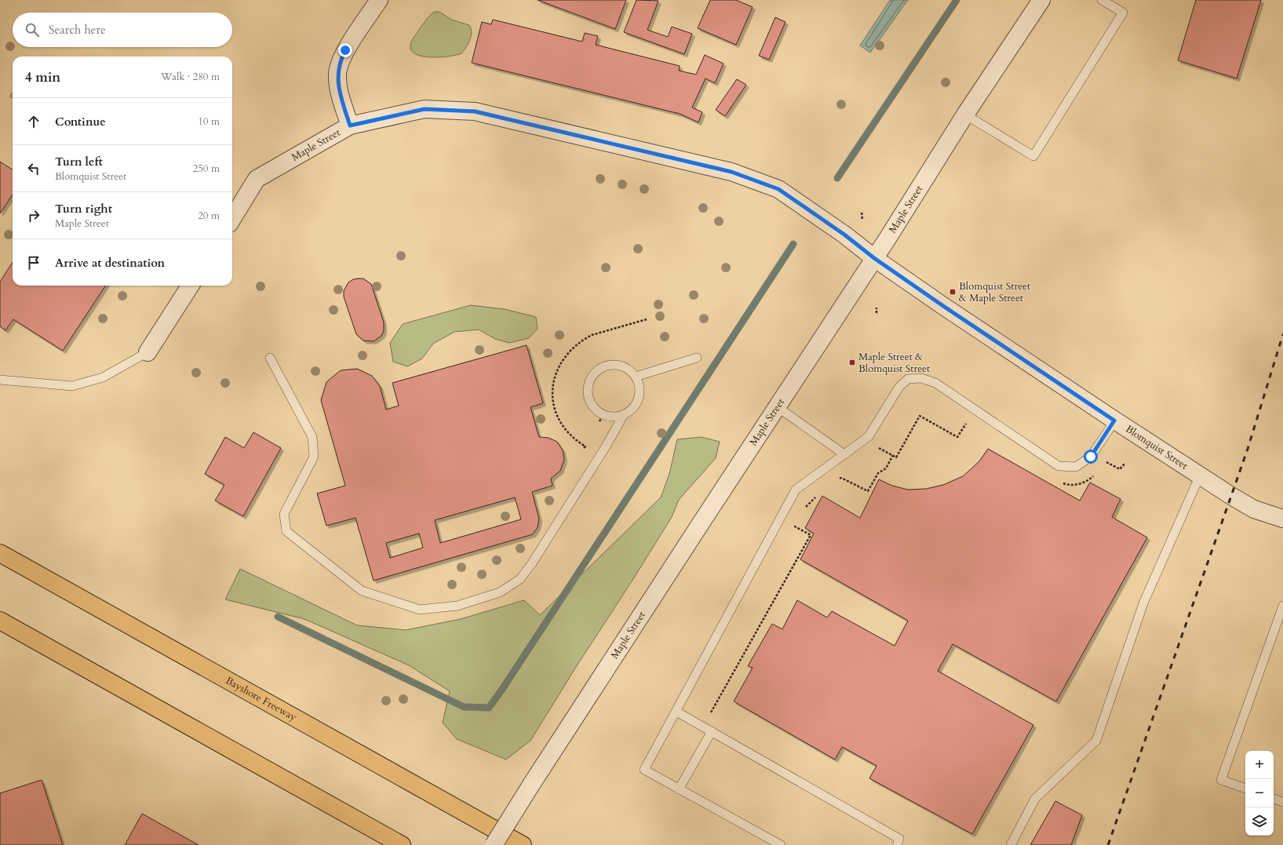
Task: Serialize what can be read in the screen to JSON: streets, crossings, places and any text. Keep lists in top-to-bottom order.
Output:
{
  "streets": {
    "highway": ["Bayshore Freeway"],
    "street": ["Maple Street", "Blomquist Street"]
  },
  "crossings": [
    ["Maple Street", "Blomquist Street"]
  ],
  "places": {
    "transit": ["Blomquist Street & Maple Street", "Maple Street & Blomquist Street"]
  },
  "page": {
    "search": "Search here",
    "heading": ["4 min", "Walk · 280 m"],
    "list": [
      ["Continue", "10 m"],
      ["Turn left", "Blomquist Street", "250 m"],
      ["Turn right", "Maple Street", "20 m"],
      "Arrive at destination"
    ],
    "map_buttons": ["+", "−"]
  }
}
